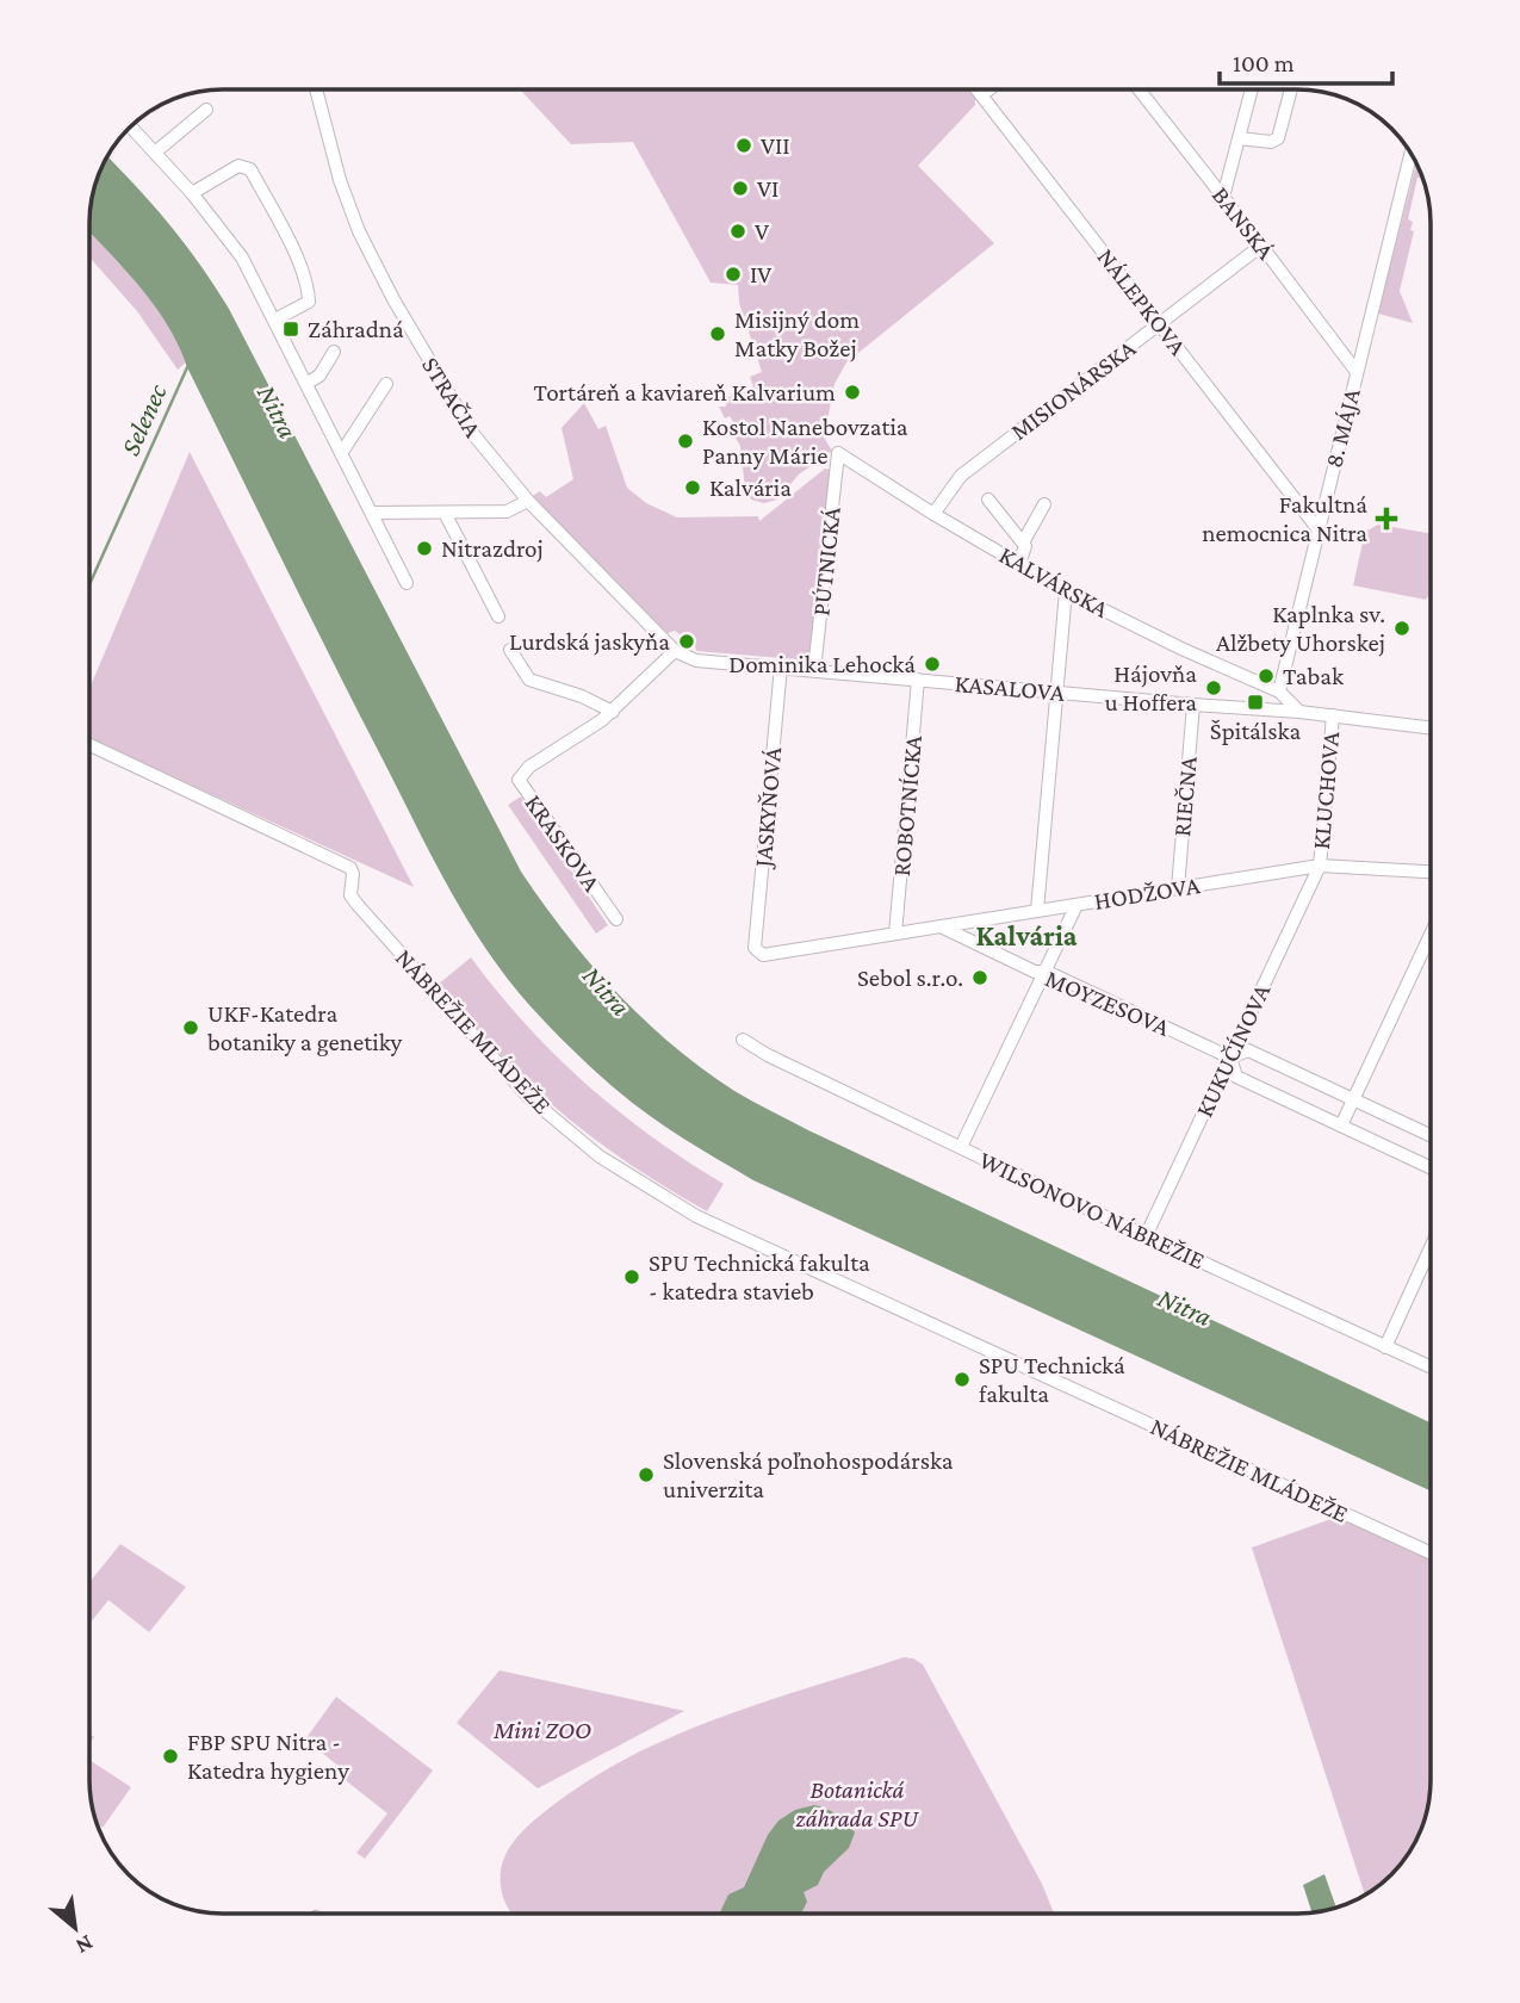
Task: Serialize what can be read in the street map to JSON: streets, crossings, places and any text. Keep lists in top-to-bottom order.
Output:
{
  "streets": {
    "street": [
      "BANSKÁ",
      "NÁLEPKOVA",
      "MISIONÁRSKA",
      "STRAČIA",
      "8. MÁJA",
      "PÚTNICKÁ",
      "KALVÁRSKA",
      "KASALOVA",
      "KLUCHOVA",
      "RIEČNA",
      "ROBOTNÍCKA",
      "JASKYŇOVÁ",
      "KRASKOVA",
      "HODŽOVA",
      "MOYZESOVA",
      "NÁBREŽIE MLÁDEŽE",
      "KUKUČÍNOVA",
      "WILSONOVO NÁBREŽIE"
    ]
  },
  "crossings": [
    ["BANSKÁ", "MISIONÁRSKA"],
    ["BANSKÁ", "8. MÁJA"],
    ["NÁLEPKOVA", "MISIONÁRSKA"],
    ["NÁLEPKOVA", "8. MÁJA"],
    ["MISIONÁRSKA", "KALVÁRSKA"],
    ["STRAČIA", "KASALOVA"],
    ["STRAČIA", "KRASKOVA"],
    ["8. MÁJA", "KALVÁRSKA"],
    ["PÚTNICKÁ", "KALVÁRSKA"],
    ["PÚTNICKÁ", "KASALOVA"],
    ["KASALOVA", "KLUCHOVA"],
    ["KASALOVA", "RIEČNA"],
    ["KASALOVA", "ROBOTNÍCKA"],
    ["KASALOVA", "JASKYŇOVÁ"],
    ["KLUCHOVA", "HODŽOVA"],
    ["KLUCHOVA", "KUKUČÍNOVA"],
    ["RIEČNA", "HODŽOVA"],
    ["ROBOTNÍCKA", "HODŽOVA"],
    ["JASKYŇOVÁ", "HODŽOVA"],
    ["HODŽOVA", "MOYZESOVA"],
    ["HODŽOVA", "KUKUČÍNOVA"],
    ["MOYZESOVA", "KUKUČÍNOVA"],
    ["KUKUČÍNOVA", "WILSONOVO NÁBREŽIE"]
  ],
  "districts": ["Kalvária"],
  "water": ["Nitra", "Selenec"],
  "parks": ["Mini ZOO", "Botanická záhrada SPU"],
  "places": {
    "other": [
      "VII",
      "VI",
      "V",
      "IV",
      "Misijný dom Matky Božej",
      "Tortáreň a kaviareň Kalvarium",
      "Kostol Nanebovzatia Panny Márie",
      "Kalvária",
      "Nitrazdroj",
      "Kaplnka sv. Alžbety Uhorskej",
      "Lurdská jaskyňa",
      "Dominika Lehocká",
      "Tabak",
      "Hájovňa u Hoffera",
      "Sebol s.r.o.",
      "UKF-Katedra botaniky a genetiky",
      "SPU Technická fakulta - katedra stavieb",
      "SPU Technická fakulta",
      "Slovenská poľnohospodárska univerzita",
      "FBP SPU Nitra - Katedra hygieny"
    ],
    "transit": ["Záhradná", "Špitálska"],
    "health": ["Fakultná nemocnica Nitra"]
  },
  "scale_bar": "100 m",
  "north": "bottom right"
}
